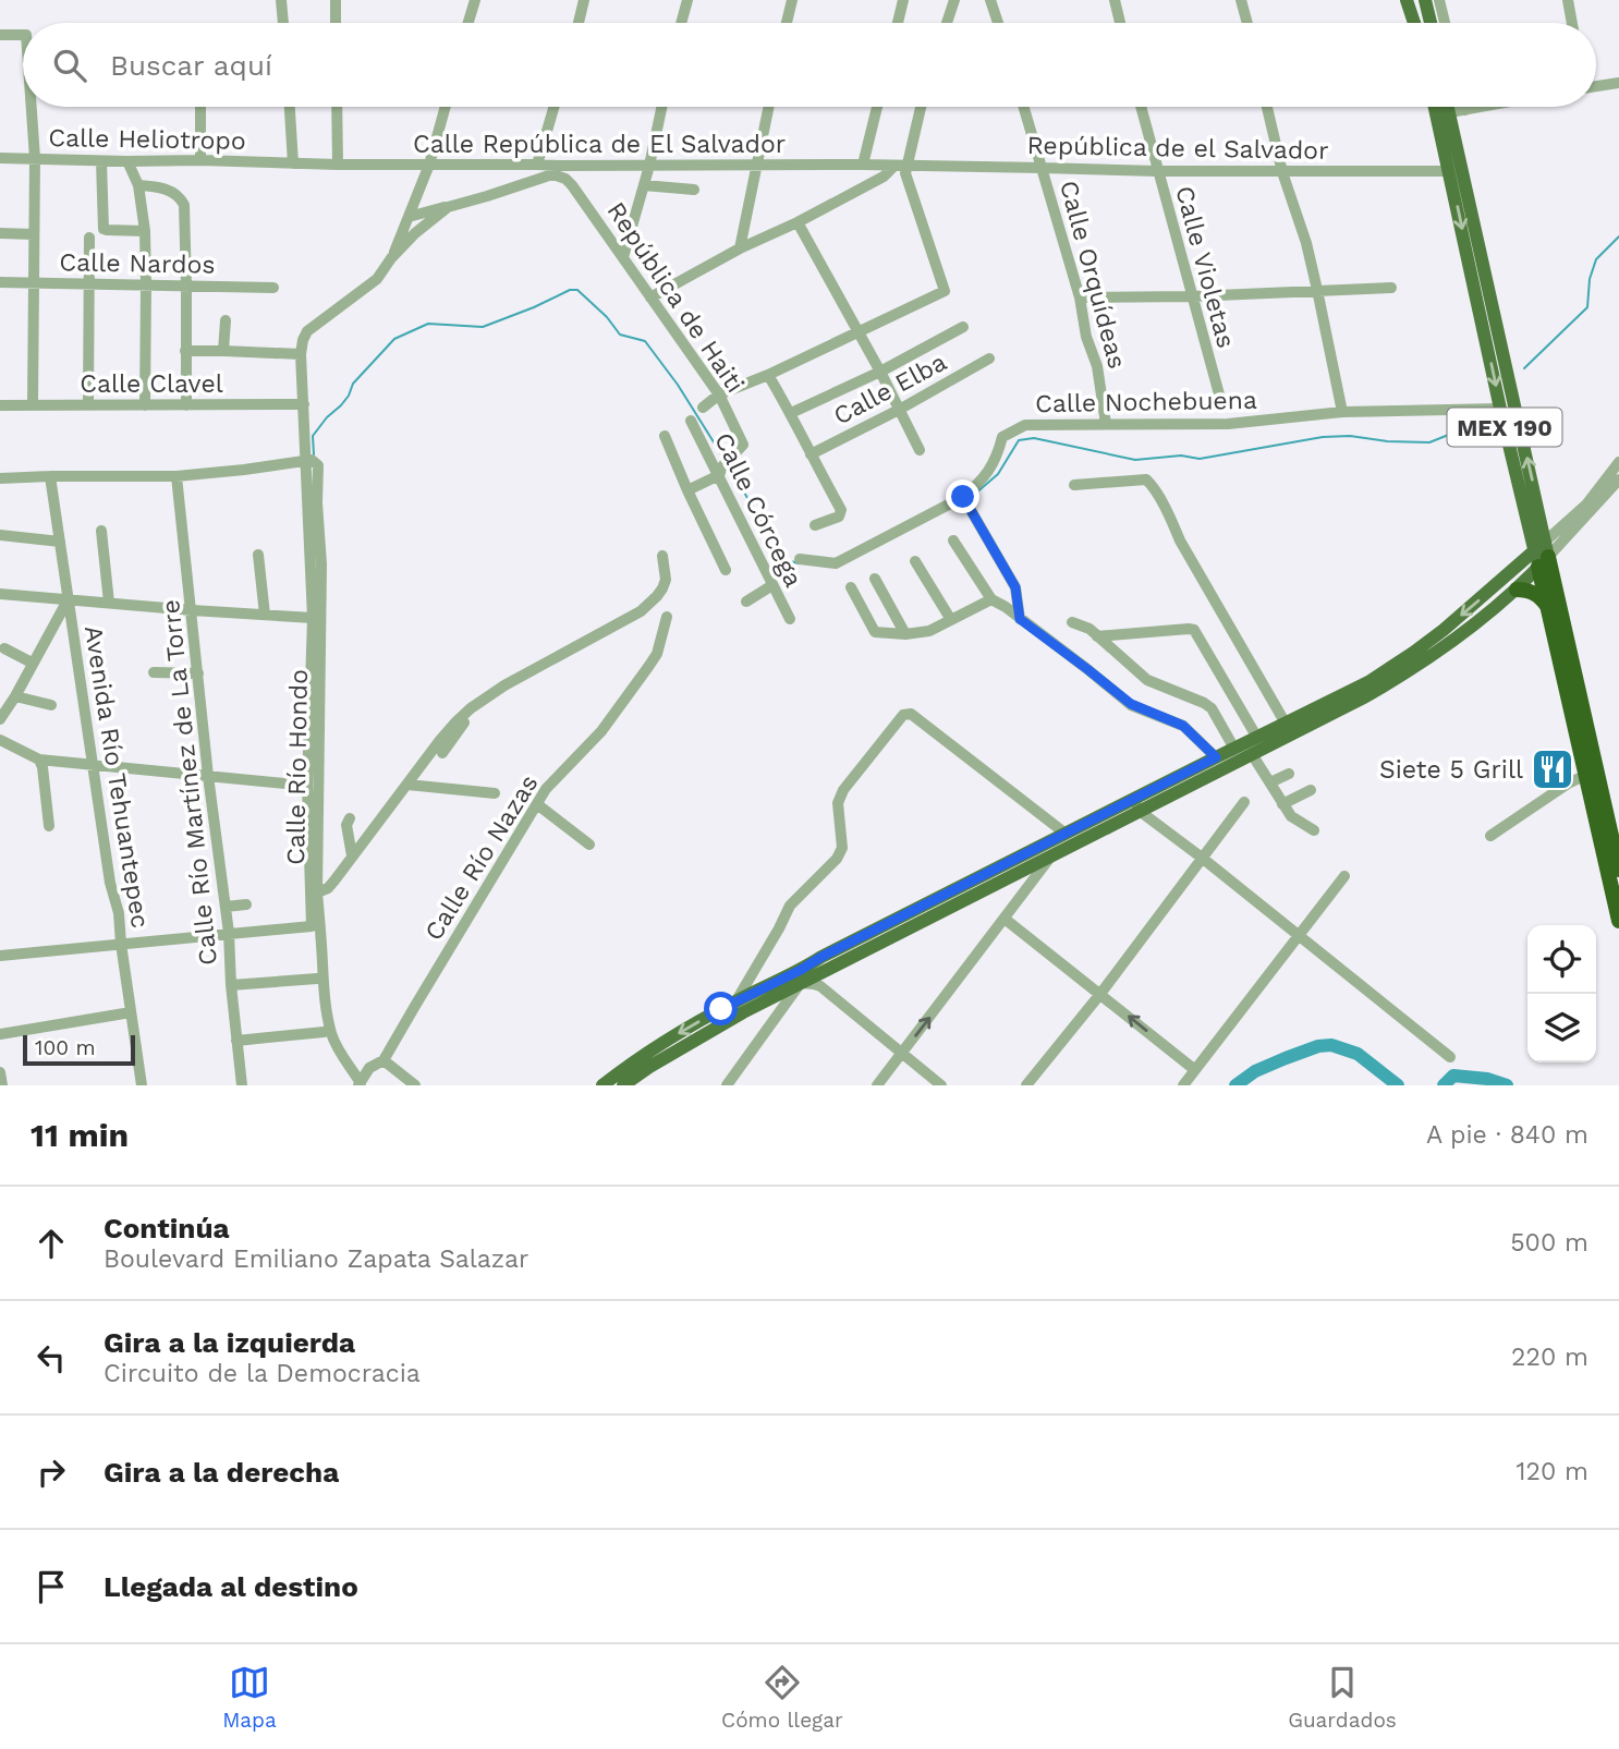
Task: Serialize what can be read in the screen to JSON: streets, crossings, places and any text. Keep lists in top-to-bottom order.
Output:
{
  "streets": {
    "highway": ["MEX 190"],
    "street": [
      "Calle Heliotropo",
      "Calle República de El Salvador",
      "República de el Salvador",
      "Calle Nardos",
      "Calle Violetas",
      "Calle Orquídeas",
      "República de Haiti",
      "Calle Clavel",
      "Calle Elba",
      "Calle Nochebuena",
      "Calle Córcega",
      "Calle Río Hondo",
      "Avenida Río Tehuantepec",
      "Calle Río Martínez de La Torre",
      "Calle Río Nazas"
    ]
  },
  "crossings": [
    ["Calle Heliotropo", "Calle República de El Salvador"],
    ["Calle República de El Salvador", "República de el Salvador"],
    ["República de el Salvador", "Calle Violetas"],
    ["República de el Salvador", "Calle Orquídeas"],
    ["República de el Salvador", "MEX 190"],
    ["Calle Orquídeas", "Calle Nochebuena"],
    ["República de Haiti", "Calle Córcega"],
    ["Calle Nochebuena", "MEX 190"],
    ["Calle Río Hondo", "Calle Río Martínez de La Torre"]
  ],
  "places": {
    "restaurant": ["Siete 5 Grill"]
  },
  "scale_bar": "100 m",
  "page": {
    "search": "Buscar aquí",
    "scale": "100 m",
    "heading": ["11 min", "A pie · 840 m"],
    "list": [
      ["Continúa", "Boulevard Emiliano Zapata Salazar", "500 m"],
      ["Gira a la izquierda", "Circuito de la Democracia", "220 m"],
      ["Gira a la derecha", "120 m"],
      "Llegada al destino"
    ],
    "nav": ["Mapa", "Cómo llegar", "Guardados"]
  }
}
